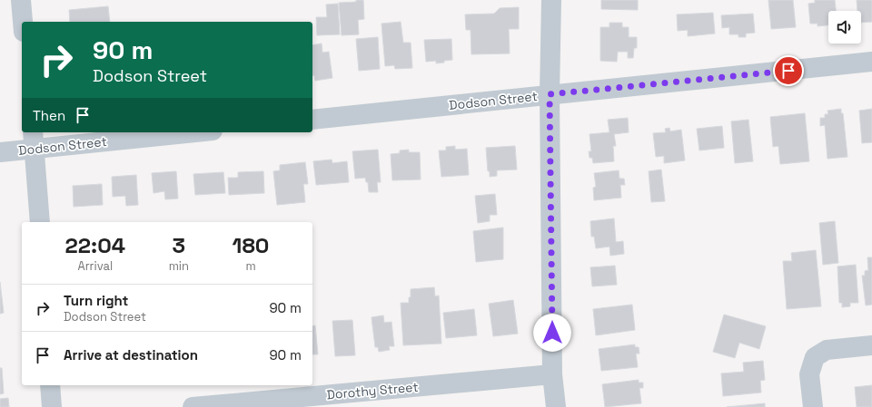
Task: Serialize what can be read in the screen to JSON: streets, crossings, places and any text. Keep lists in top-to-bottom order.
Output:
{
  "streets": {
    "street": ["Dodson Street", "Dorothy Street"]
  },
  "page": {
    "turn": ["90 m", "Dodson Street"],
    "then": "Then",
    "eta": [
      "22:04",
      "Arrival",
      "3",
      "min",
      "180",
      "m"
    ],
    "list": [
      {
        "name": "Turn right",
        "note": "Dodson Street",
        "value": "90 m"
      },
      {
        "name": "Arrive at destination",
        "value": "90 m"
      }
    ]
  }
}
